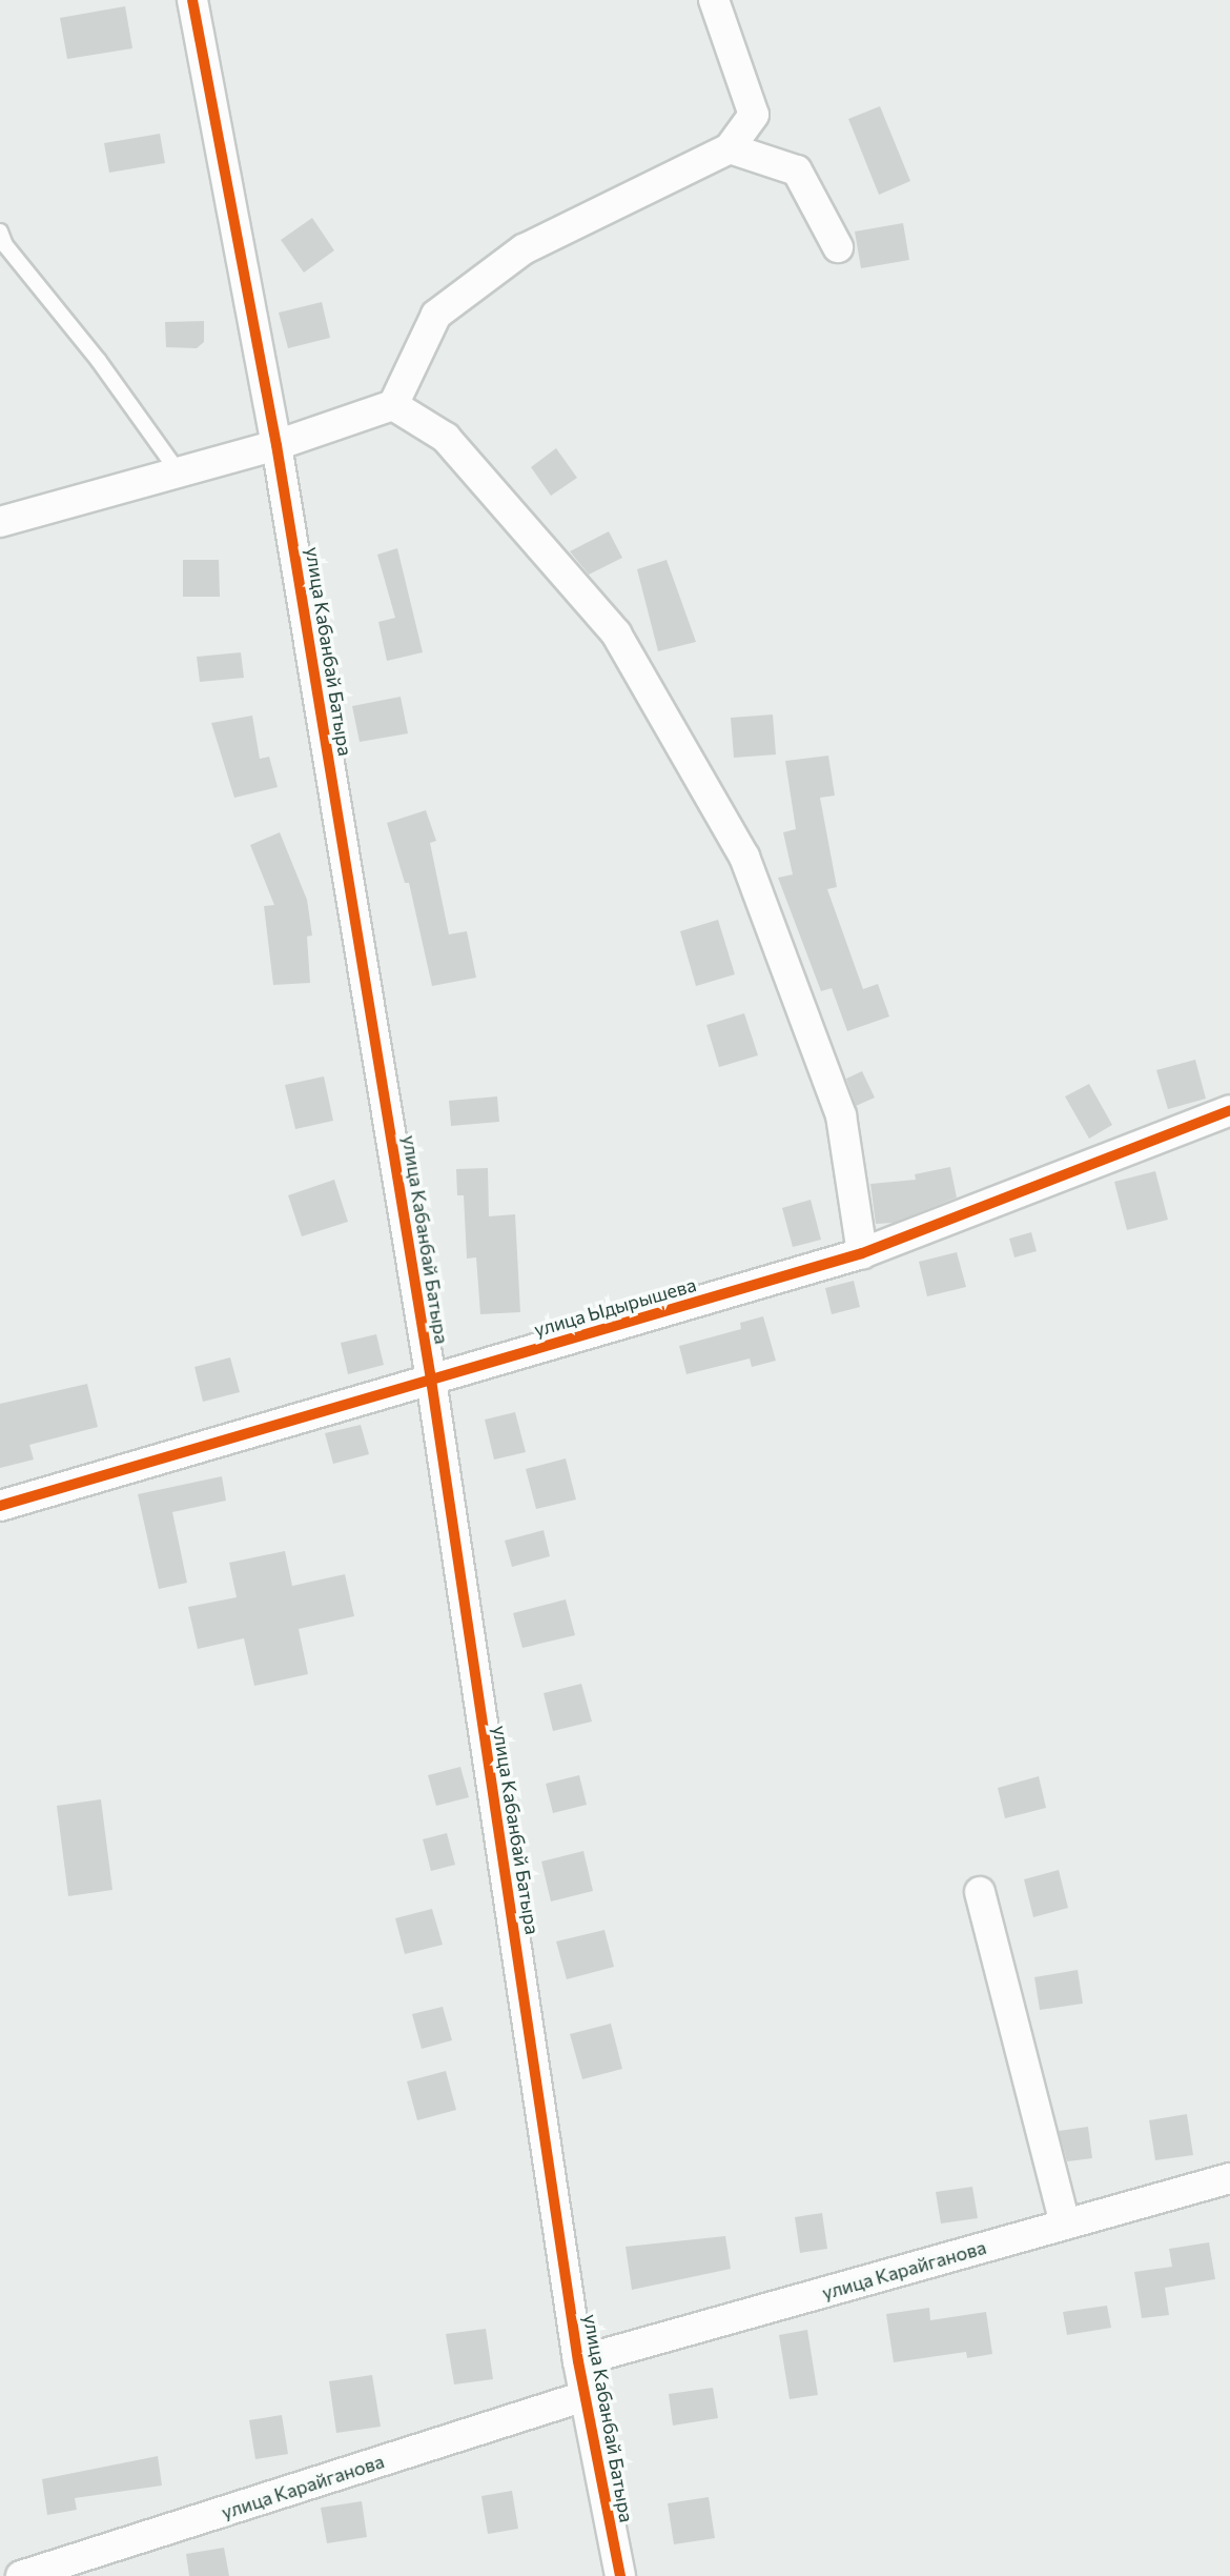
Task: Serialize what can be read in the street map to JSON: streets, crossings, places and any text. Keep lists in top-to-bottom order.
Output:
{
  "streets": {
    "street": ["улица Кабанбай Батыра", "улица Ыдырышева", "улица Карайганова"]
  },
  "crossings": [
    ["улица Кабанбай Батыра", "улица Ыдырышева"],
    ["улица Кабанбай Батыра", "улица Карайганова"]
  ]
}
